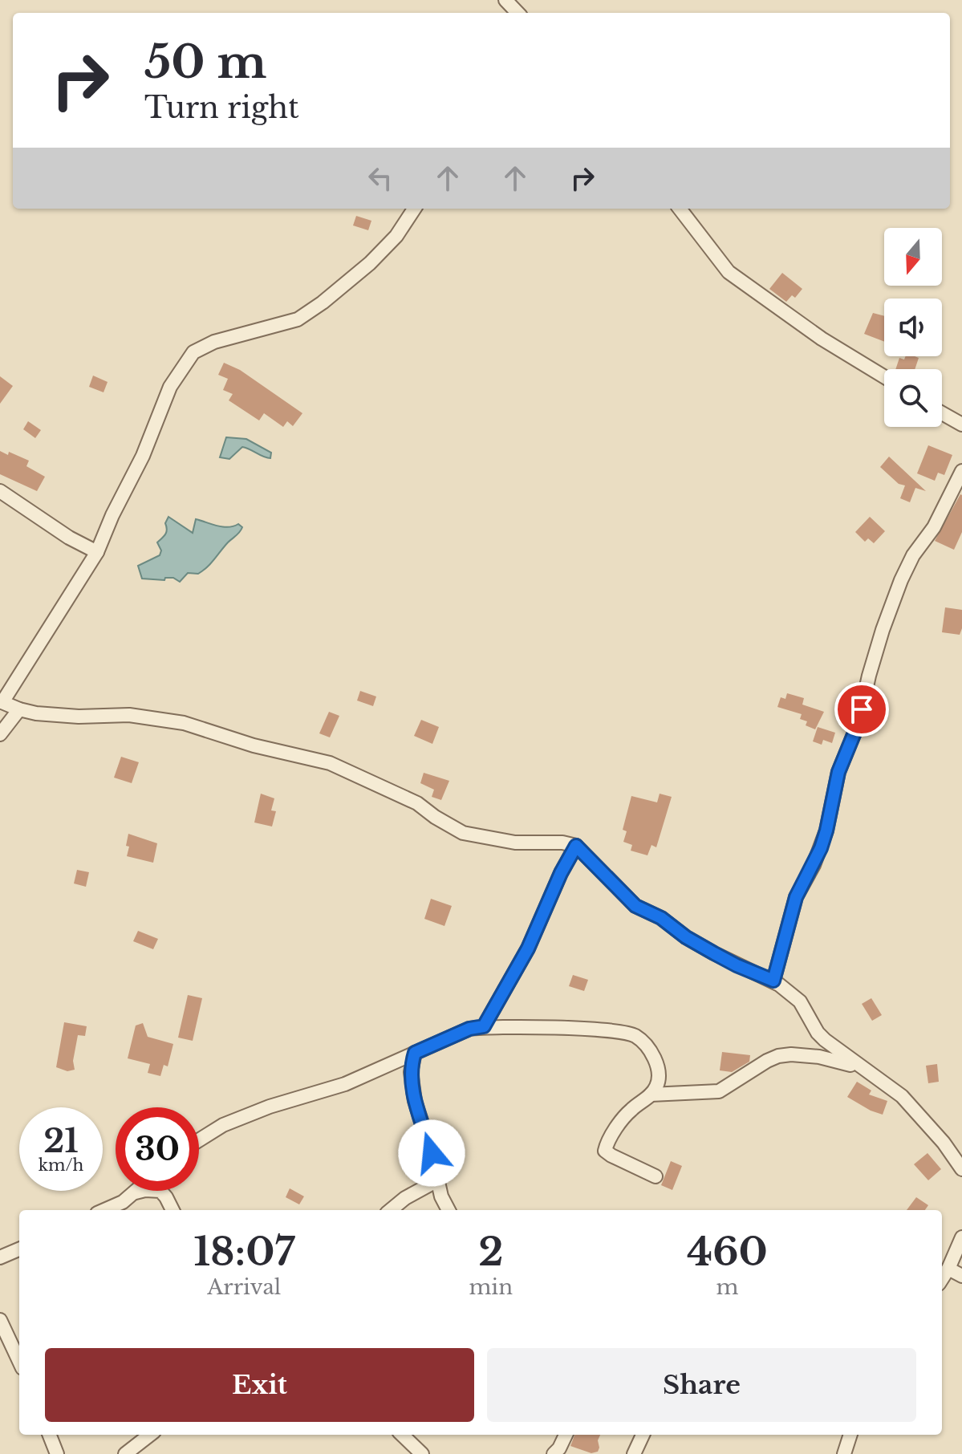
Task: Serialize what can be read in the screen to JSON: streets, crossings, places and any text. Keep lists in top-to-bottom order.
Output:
{
  "north": "bottom",
  "page": {
    "turn": ["50 m", "Turn right"],
    "speed": "21 km/h",
    "limit": "30",
    "eta": [
      "18:07",
      "Arrival",
      "2",
      "min",
      "460",
      "m"
    ],
    "buttons": ["Exit", "Share"]
  }
}
